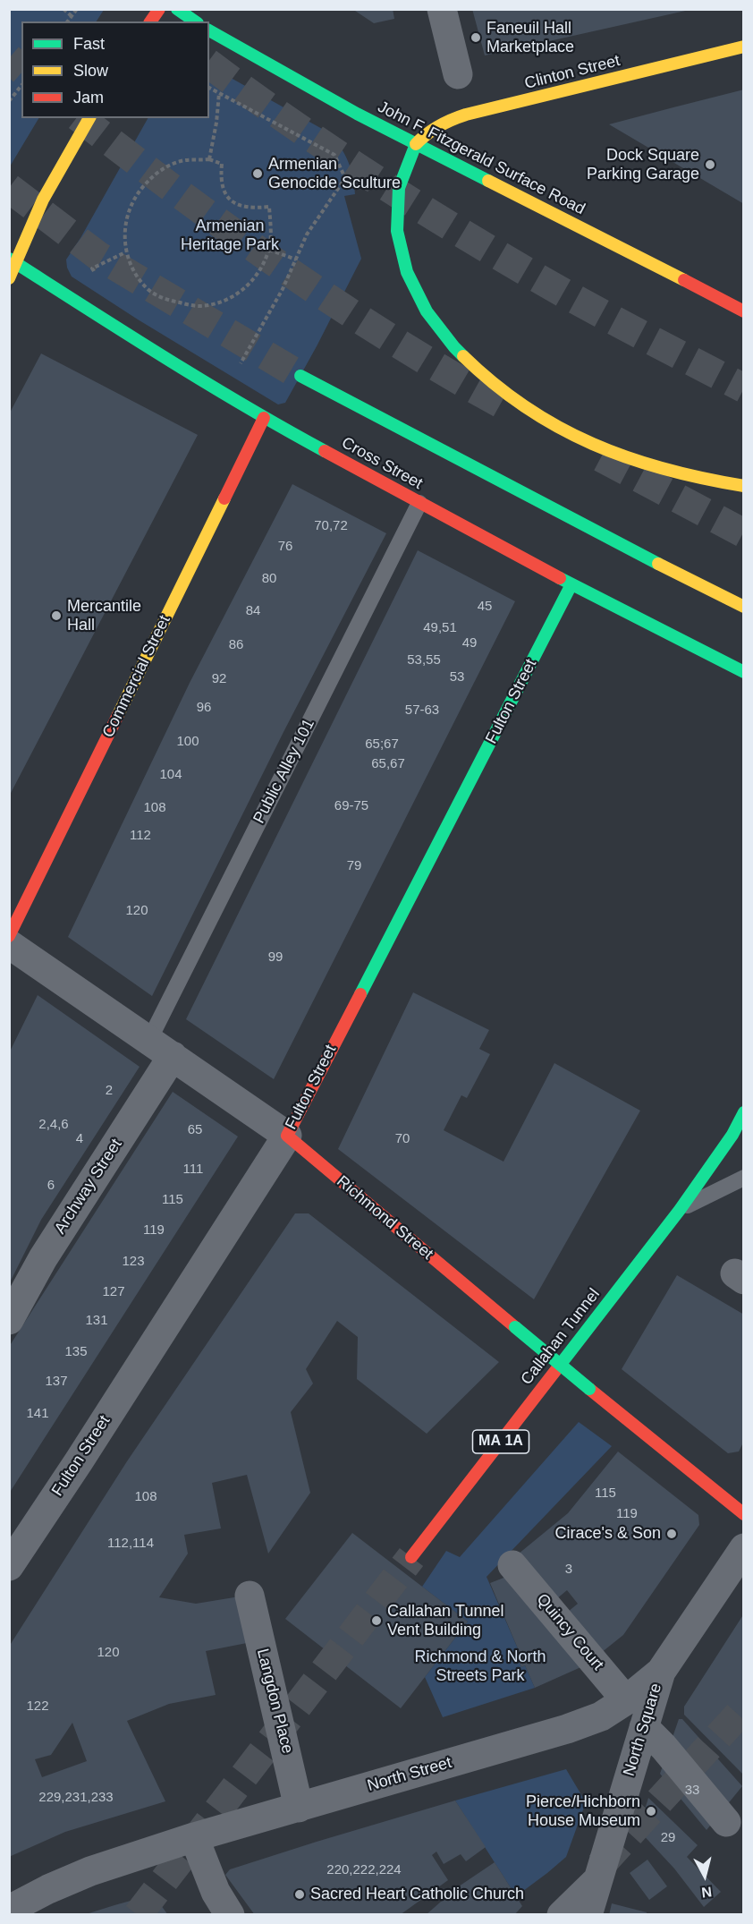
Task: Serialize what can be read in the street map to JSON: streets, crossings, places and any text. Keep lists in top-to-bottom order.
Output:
{
  "streets": {
    "main road": [
      "Clinton Street",
      "John F. Fitzgerald Surface Road",
      "Cross Street",
      "Commercial Street",
      "Fulton Street",
      "Richmond Street",
      "Callahan Tunnel",
      "MA 1A"
    ],
    "street": [
      "Archway Street",
      "Quincy Court",
      "Langdon Place",
      "North Square",
      "North Street"
    ],
    "lane": ["Public Alley 101"]
  },
  "crossings": [
    ["Clinton Street", "John F. Fitzgerald Surface Road"],
    ["Cross Street", "Commercial Street"],
    ["Cross Street", "Fulton Street"],
    ["Cross Street", "Public Alley 101"],
    ["Fulton Street", "Richmond Street"],
    ["Public Alley 101", "Richmond Street"],
    ["Archway Street", "Richmond Street"],
    ["Quincy Court", "North Street"],
    ["Langdon Place", "North Street"],
    ["North Square", "North Street"]
  ],
  "parks": ["Armenian Heritage Park", "Richmond & North Streets Park"],
  "places": [
    "Faneuil Hall Marketplace",
    "Dock Square Parking Garage",
    "Armenian Genocide Sculture",
    "Mercantile Hall",
    "Cirace's & Son",
    "Callahan Tunnel Vent Building",
    "Pierce/Hichborn House Museum",
    "Sacred Heart Catholic Church"
  ],
  "house_numbers": [
    "70,72",
    "76",
    "80",
    "45",
    "84",
    "49,51",
    "49",
    "86",
    "53,55",
    "53",
    "92",
    "96",
    "57-63",
    "100",
    "65;67",
    "65,67",
    "104",
    "69-75",
    "108",
    "112",
    "79",
    "120",
    "99",
    "2",
    "2,4,6",
    "65",
    "4",
    "70",
    "111",
    "6",
    "115",
    "119",
    "123",
    "127",
    "131",
    "135",
    "137",
    "141",
    "115",
    "108",
    "119",
    "112,114",
    "3",
    "120",
    "122",
    "33",
    "229,231,233",
    "29",
    "220,222,224"
  ],
  "legend": ["Fast", "Slow", "Jam"],
  "north": "bottom"
}
